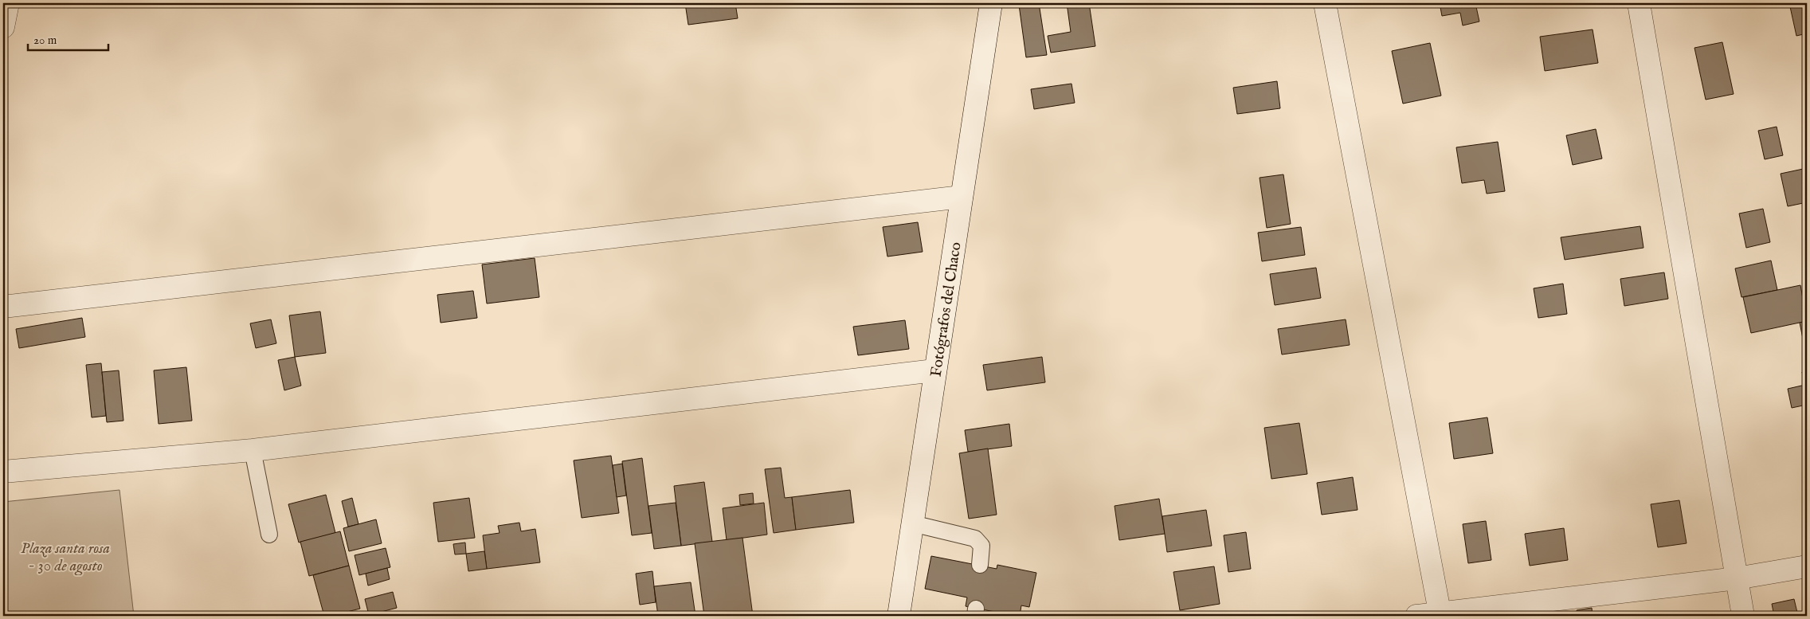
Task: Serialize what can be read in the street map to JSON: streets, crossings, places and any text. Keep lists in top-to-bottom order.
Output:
{
  "streets": {
    "street": ["Fotógrafos del Chaco"]
  },
  "parks": ["Plaza santa rosa - 30 de agosto"],
  "scale_bar": "20 m"
}
